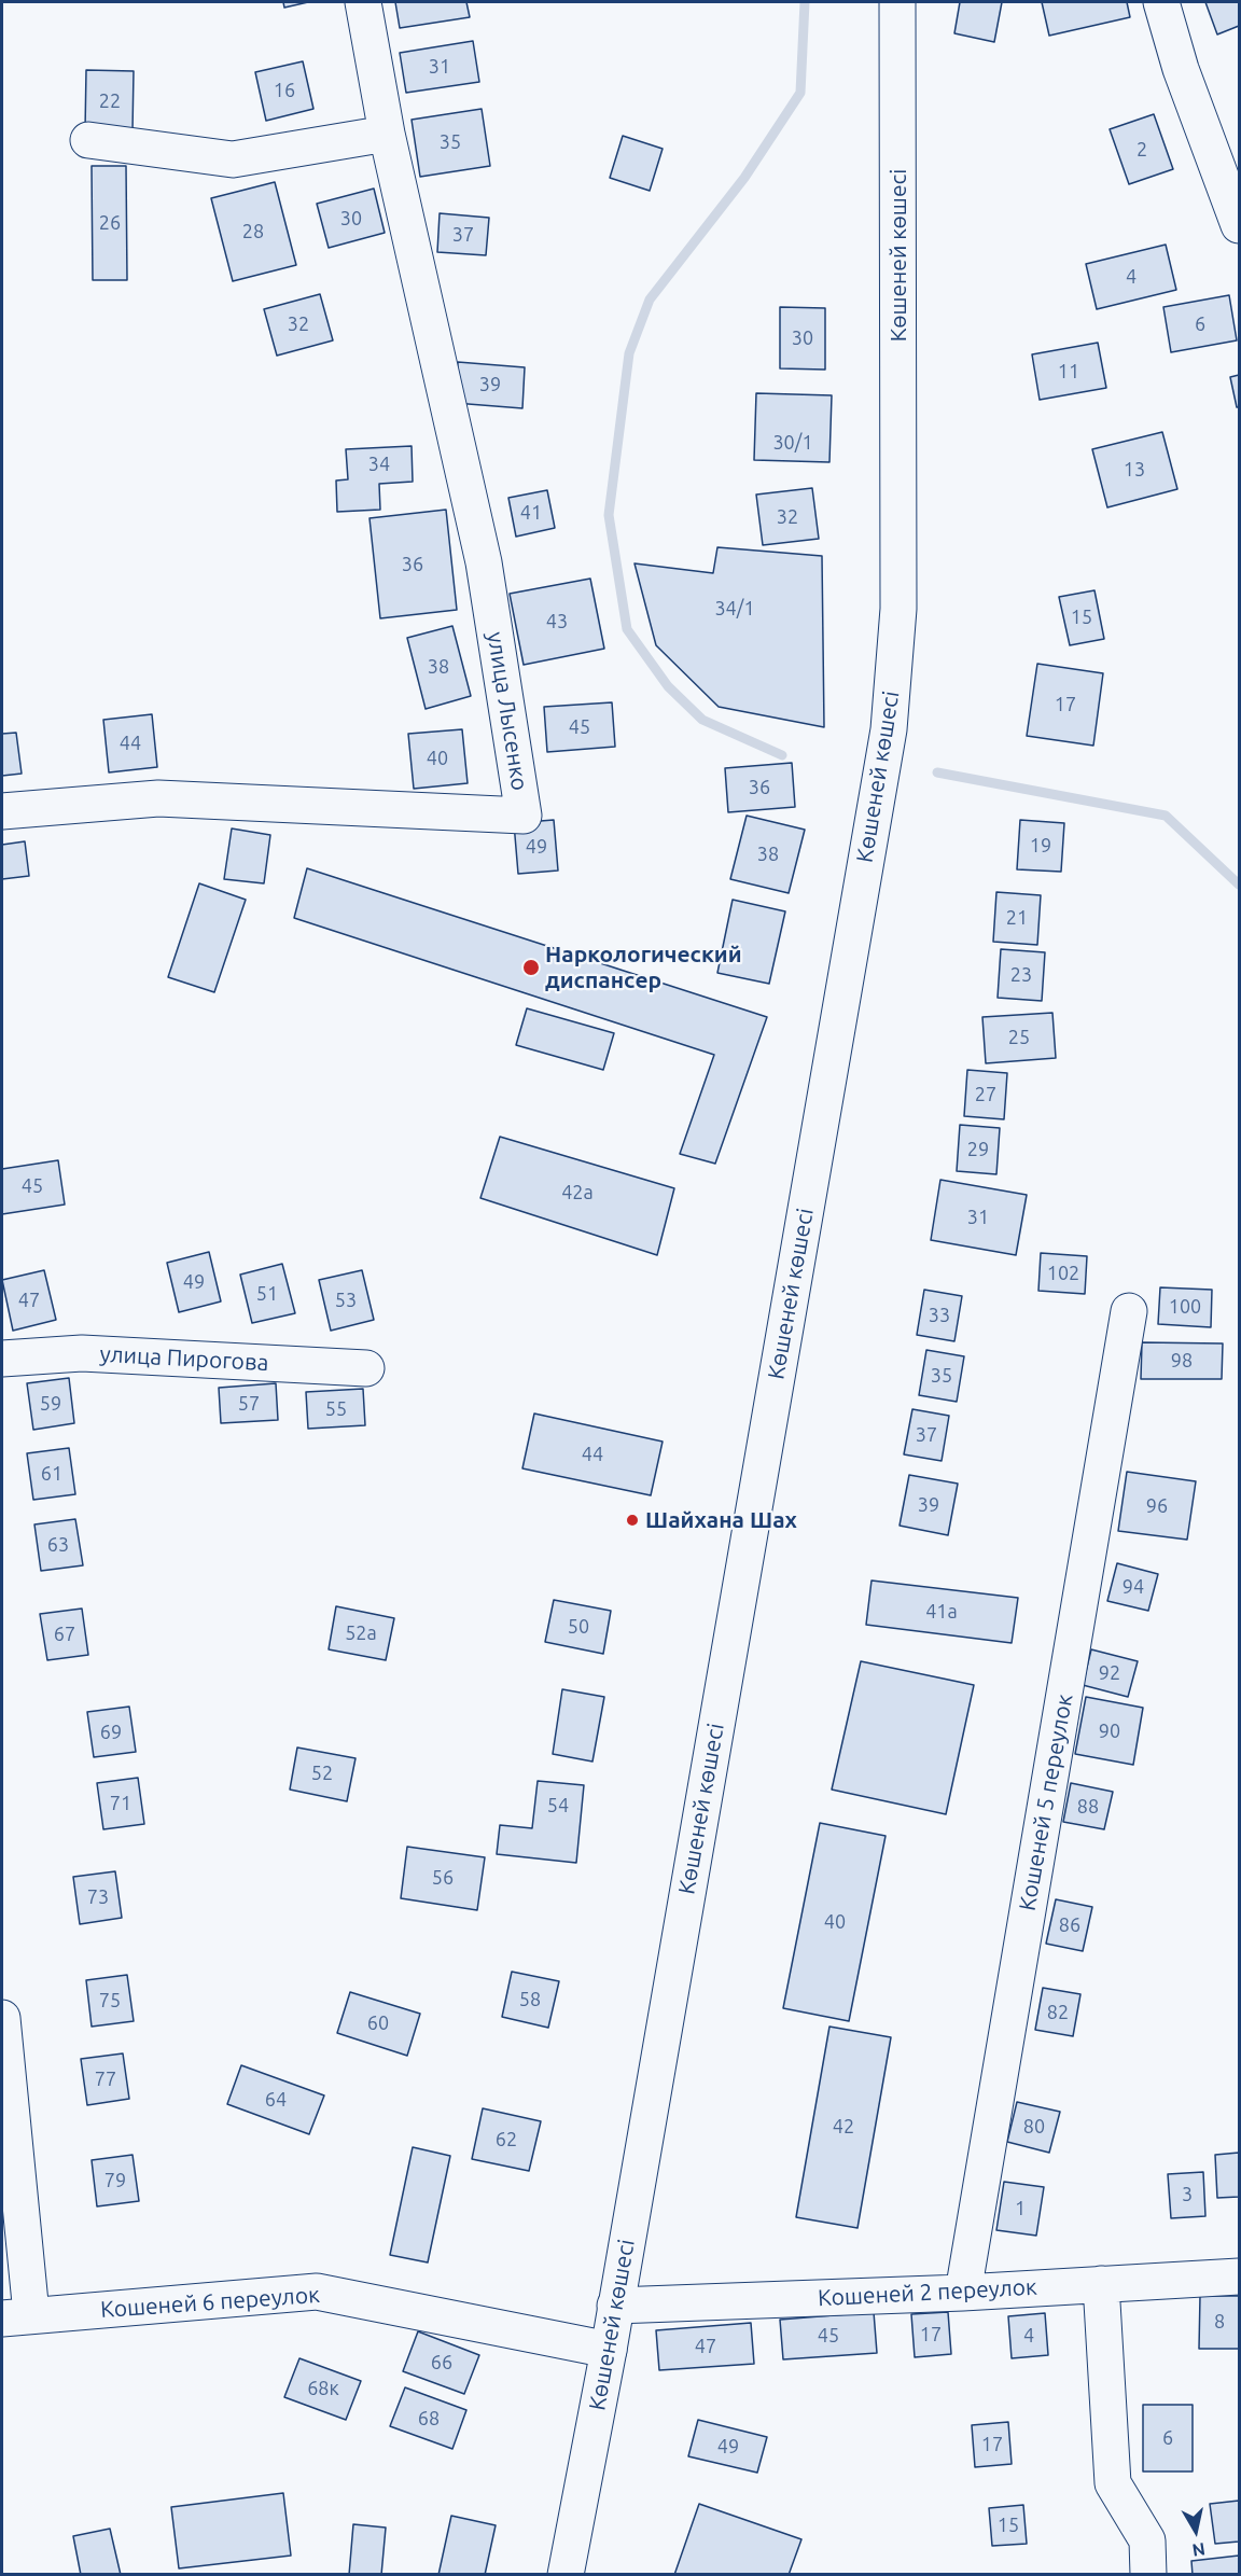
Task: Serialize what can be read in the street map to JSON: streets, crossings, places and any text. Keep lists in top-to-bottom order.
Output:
{
  "streets": {
    "street": [
      "Көшеней көшесі",
      "улица Лысенко",
      "улица Пирогова",
      "Кошеней 5 переулок",
      "Кошеней 2 переулок",
      "Кошеней 6 переулок"
    ]
  },
  "crossings": [
    ["Көшеней көшесі", "Кошеней 2 переулок"],
    ["Көшеней көшесі", "Кошеней 6 переулок"],
    ["Кошеней 5 переулок", "Кошеней 2 переулок"]
  ],
  "places": ["Наркологический диспансер", "Шайхана Шах"],
  "house_numbers": [
    "31",
    "16",
    "22",
    "35",
    "2",
    "30",
    "26",
    "28",
    "37",
    "4",
    "32",
    "6",
    "30",
    "11",
    "39",
    "30/1",
    "34",
    "13",
    "41",
    "32",
    "36",
    "34/1",
    "15",
    "43",
    "38",
    "17",
    "45",
    "44",
    "40",
    "36",
    "19",
    "49",
    "38",
    "21",
    "23",
    "25",
    "27",
    "29",
    "45",
    "42а",
    "31",
    "102",
    "49",
    "51",
    "47",
    "53",
    "100",
    "33",
    "98",
    "35",
    "59",
    "57",
    "55",
    "37",
    "44",
    "61",
    "39",
    "96",
    "63",
    "94",
    "41а",
    "50",
    "52а",
    "67",
    "92",
    "90",
    "69",
    "52",
    "71",
    "54",
    "88",
    "56",
    "73",
    "40",
    "86",
    "58",
    "75",
    "82",
    "60",
    "77",
    "64",
    "42",
    "80",
    "62",
    "79",
    "3",
    "1",
    "8",
    "17",
    "45",
    "4",
    "47",
    "66",
    "68к",
    "68",
    "6",
    "17",
    "49",
    "15"
  ],
  "north": "bottom"
}
